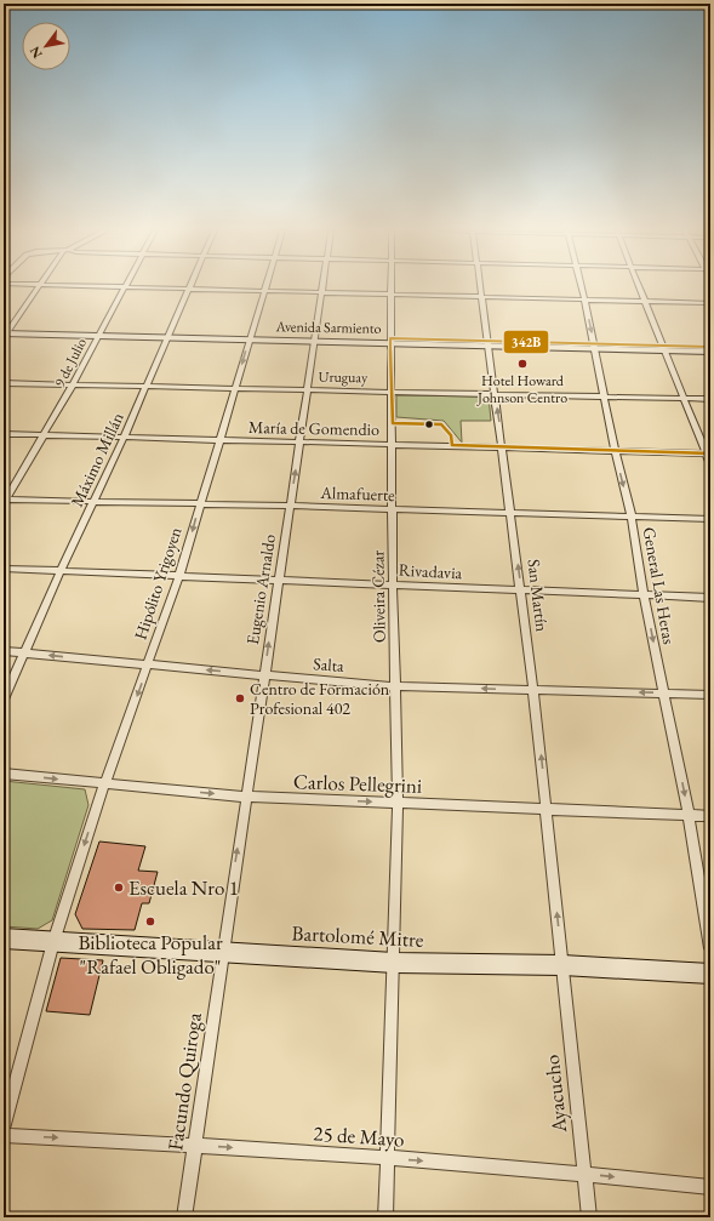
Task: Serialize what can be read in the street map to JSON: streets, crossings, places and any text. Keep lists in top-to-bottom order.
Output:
{
  "streets": {
    "main road": ["Avenida Sarmiento", "Bartolomé Mitre"],
    "street": [
      "9 de Julio",
      "Uruguay",
      "María de Gomendio",
      "Máximo Millán",
      "Almafuerte",
      "Rivadavia",
      "Hipólito Yrigoyen",
      "General Las Heras",
      "Eugenio Arnaldo",
      "San Martín",
      "Oliveira Cézar",
      "Salta",
      "Carlos Pellegrini",
      "Facundo Quiroga",
      "Ayacucho",
      "25 de Mayo"
    ]
  },
  "crossings": [
    ["Avenida Sarmiento", "9 de Julio"],
    ["Avenida Sarmiento", "Máximo Millán"],
    ["Avenida Sarmiento", "Hipólito Yrigoyen"],
    ["Avenida Sarmiento", "General Las Heras"],
    ["Avenida Sarmiento", "Eugenio Arnaldo"],
    ["Avenida Sarmiento", "San Martín"],
    ["Avenida Sarmiento", "Oliveira Cézar"],
    ["9 de Julio", "Uruguay"],
    ["9 de Julio", "María de Gomendio"],
    ["9 de Julio", "Almafuerte"],
    ["Uruguay", "Máximo Millán"],
    ["Uruguay", "Hipólito Yrigoyen"],
    ["Uruguay", "General Las Heras"],
    ["Uruguay", "Eugenio Arnaldo"],
    ["Uruguay", "San Martín"],
    ["Uruguay", "Oliveira Cézar"],
    ["María de Gomendio", "Máximo Millán"],
    ["María de Gomendio", "Hipólito Yrigoyen"],
    ["María de Gomendio", "General Las Heras"],
    ["María de Gomendio", "Eugenio Arnaldo"],
    ["María de Gomendio", "San Martín"],
    ["María de Gomendio", "Oliveira Cézar"],
    ["Máximo Millán", "Almafuerte"],
    ["Máximo Millán", "Rivadavia"],
    ["Máximo Millán", "Salta"],
    ["Almafuerte", "Hipólito Yrigoyen"],
    ["Almafuerte", "General Las Heras"],
    ["Almafuerte", "Eugenio Arnaldo"],
    ["Almafuerte", "San Martín"],
    ["Almafuerte", "Oliveira Cézar"],
    ["Rivadavia", "Hipólito Yrigoyen"],
    ["Rivadavia", "General Las Heras"],
    ["Rivadavia", "Eugenio Arnaldo"],
    ["Rivadavia", "San Martín"],
    ["Rivadavia", "Oliveira Cézar"],
    ["Hipólito Yrigoyen", "Salta"],
    ["Hipólito Yrigoyen", "Carlos Pellegrini"],
    ["Hipólito Yrigoyen", "Bartolomé Mitre"],
    ["General Las Heras", "Salta"],
    ["General Las Heras", "Carlos Pellegrini"],
    ["Eugenio Arnaldo", "Salta"],
    ["Eugenio Arnaldo", "Carlos Pellegrini"],
    ["Eugenio Arnaldo", "Bartolomé Mitre"],
    ["Eugenio Arnaldo", "Facundo Quiroga"],
    ["San Martín", "Salta"],
    ["San Martín", "Carlos Pellegrini"],
    ["San Martín", "Bartolomé Mitre"],
    ["San Martín", "Ayacucho"],
    ["Oliveira Cézar", "Salta"],
    ["Oliveira Cézar", "Carlos Pellegrini"],
    ["Oliveira Cézar", "Bartolomé Mitre"],
    ["Oliveira Cézar", "25 de Mayo"],
    ["Bartolomé Mitre", "Facundo Quiroga"],
    ["Bartolomé Mitre", "Ayacucho"],
    ["Facundo Quiroga", "25 de Mayo"],
    ["Ayacucho", "25 de Mayo"]
  ],
  "one_way": [
    "Hipólito Yrigoyen",
    "General Las Heras",
    "Eugenio Arnaldo",
    "San Martín",
    "Salta",
    "Carlos Pellegrini",
    "25 de Mayo"
  ],
  "places": [
    "Hotel Howard Johnson Centro",
    "Centro de Formación Profesional 402",
    "Escuela Nro 1",
    "Biblioteca Popular \"Rafael Obligado\""
  ],
  "lines": ["transit line 342B"],
  "north": "bottom left"
}
